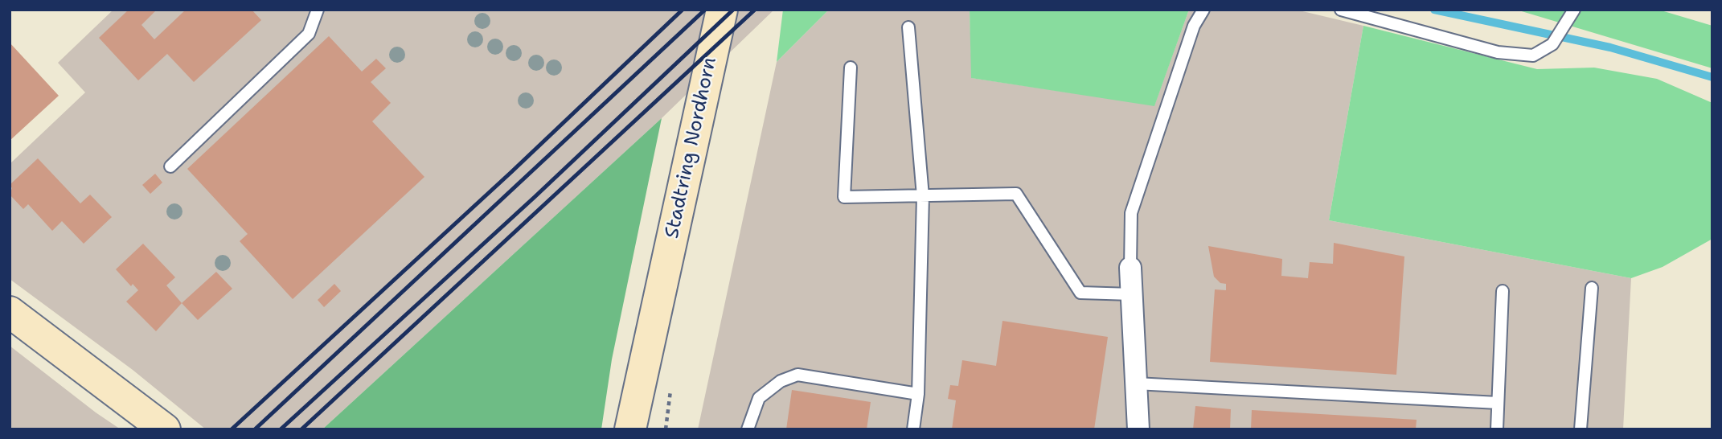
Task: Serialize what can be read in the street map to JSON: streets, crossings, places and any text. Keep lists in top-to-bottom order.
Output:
{
  "streets": {
    "main road": ["Stadtring Nordhorn"]
  }
}
